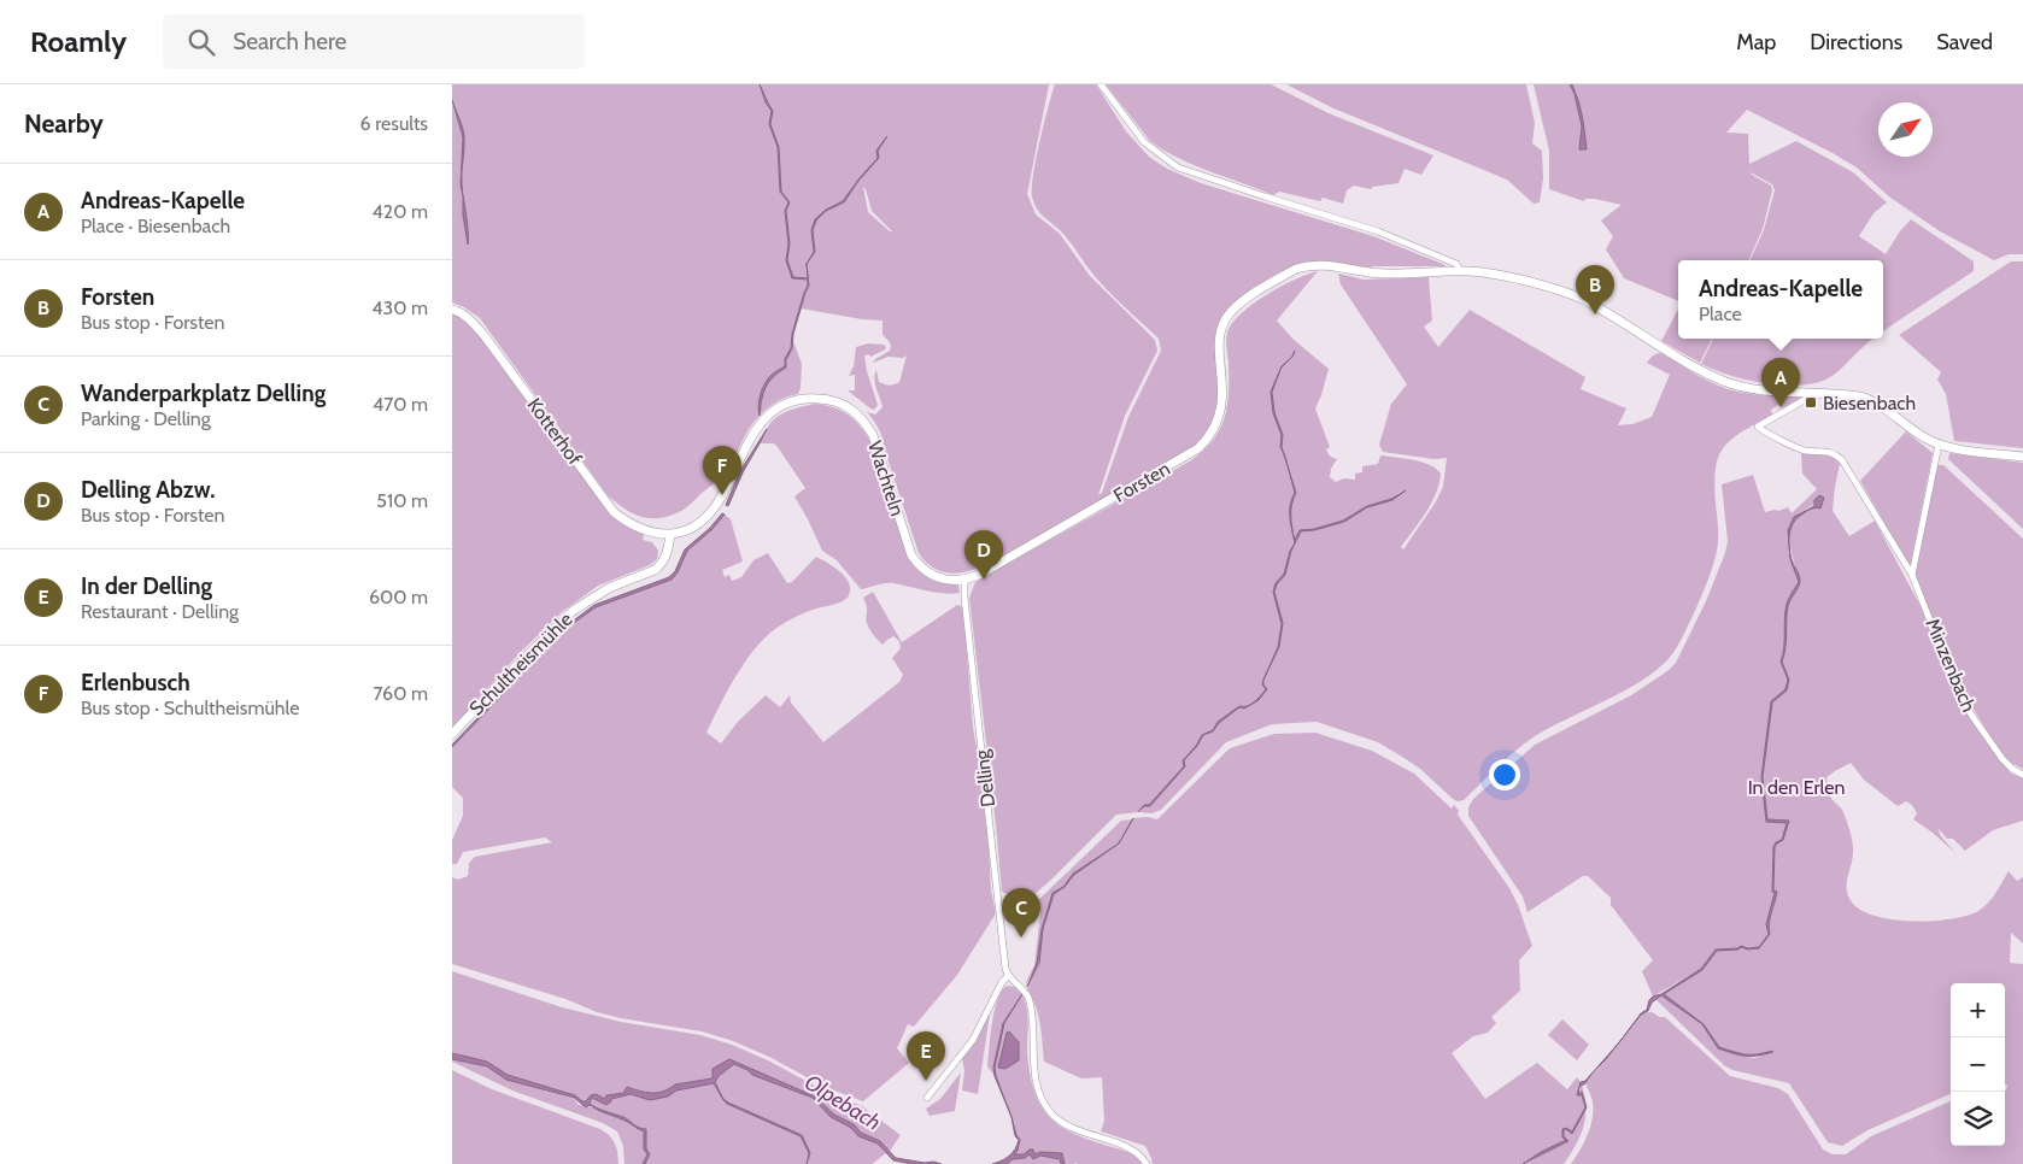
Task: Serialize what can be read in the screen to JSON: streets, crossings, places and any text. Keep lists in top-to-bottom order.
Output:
{
  "streets": {
    "street": [
      "Kotterhof",
      "Wachteln",
      "Forsten",
      "Schultheismühle",
      "Minzenbach",
      "Delling"
    ]
  },
  "crossings": [
    ["Kotterhof", "Wachteln"],
    ["Kotterhof", "Schultheismühle"],
    ["Wachteln", "Forsten"],
    ["Wachteln", "Schultheismühle"],
    ["Wachteln", "Delling"],
    ["Forsten", "Delling"]
  ],
  "water": ["Olpebach"],
  "parks": ["In den Erlen"],
  "places": {
    "transit": ["Biesenbach"]
  },
  "north": "top right",
  "page": {
    "header": "Roamly",
    "search": "Search here",
    "nav": ["Map", "Directions", "Saved"],
    "heading": ["Nearby", "6 results"],
    "list": [
      {
        "mark": "A",
        "name": "Andreas-Kapelle",
        "note": "Place · Biesenbach",
        "value": "420 m"
      },
      {
        "mark": "B",
        "name": "Forsten",
        "note": "Bus stop · Forsten",
        "value": "430 m"
      },
      {
        "mark": "C",
        "name": "Wanderparkplatz Delling",
        "note": "Parking · Delling",
        "value": "470 m"
      },
      {
        "mark": "D",
        "name": "Delling Abzw.",
        "note": "Bus stop · Forsten",
        "value": "510 m"
      },
      {
        "mark": "E",
        "name": "In der Delling",
        "note": "Restaurant · Delling",
        "value": "600 m"
      },
      {
        "mark": "F",
        "name": "Erlenbusch",
        "note": "Bus stop · Schultheismühle",
        "value": "760 m"
      }
    ],
    "popup": ["Andreas-Kapelle", "Place"],
    "pins": [
      "B",
      "A",
      "F",
      "D",
      "C",
      "E"
    ],
    "map_buttons": ["+", "−"]
  }
}
